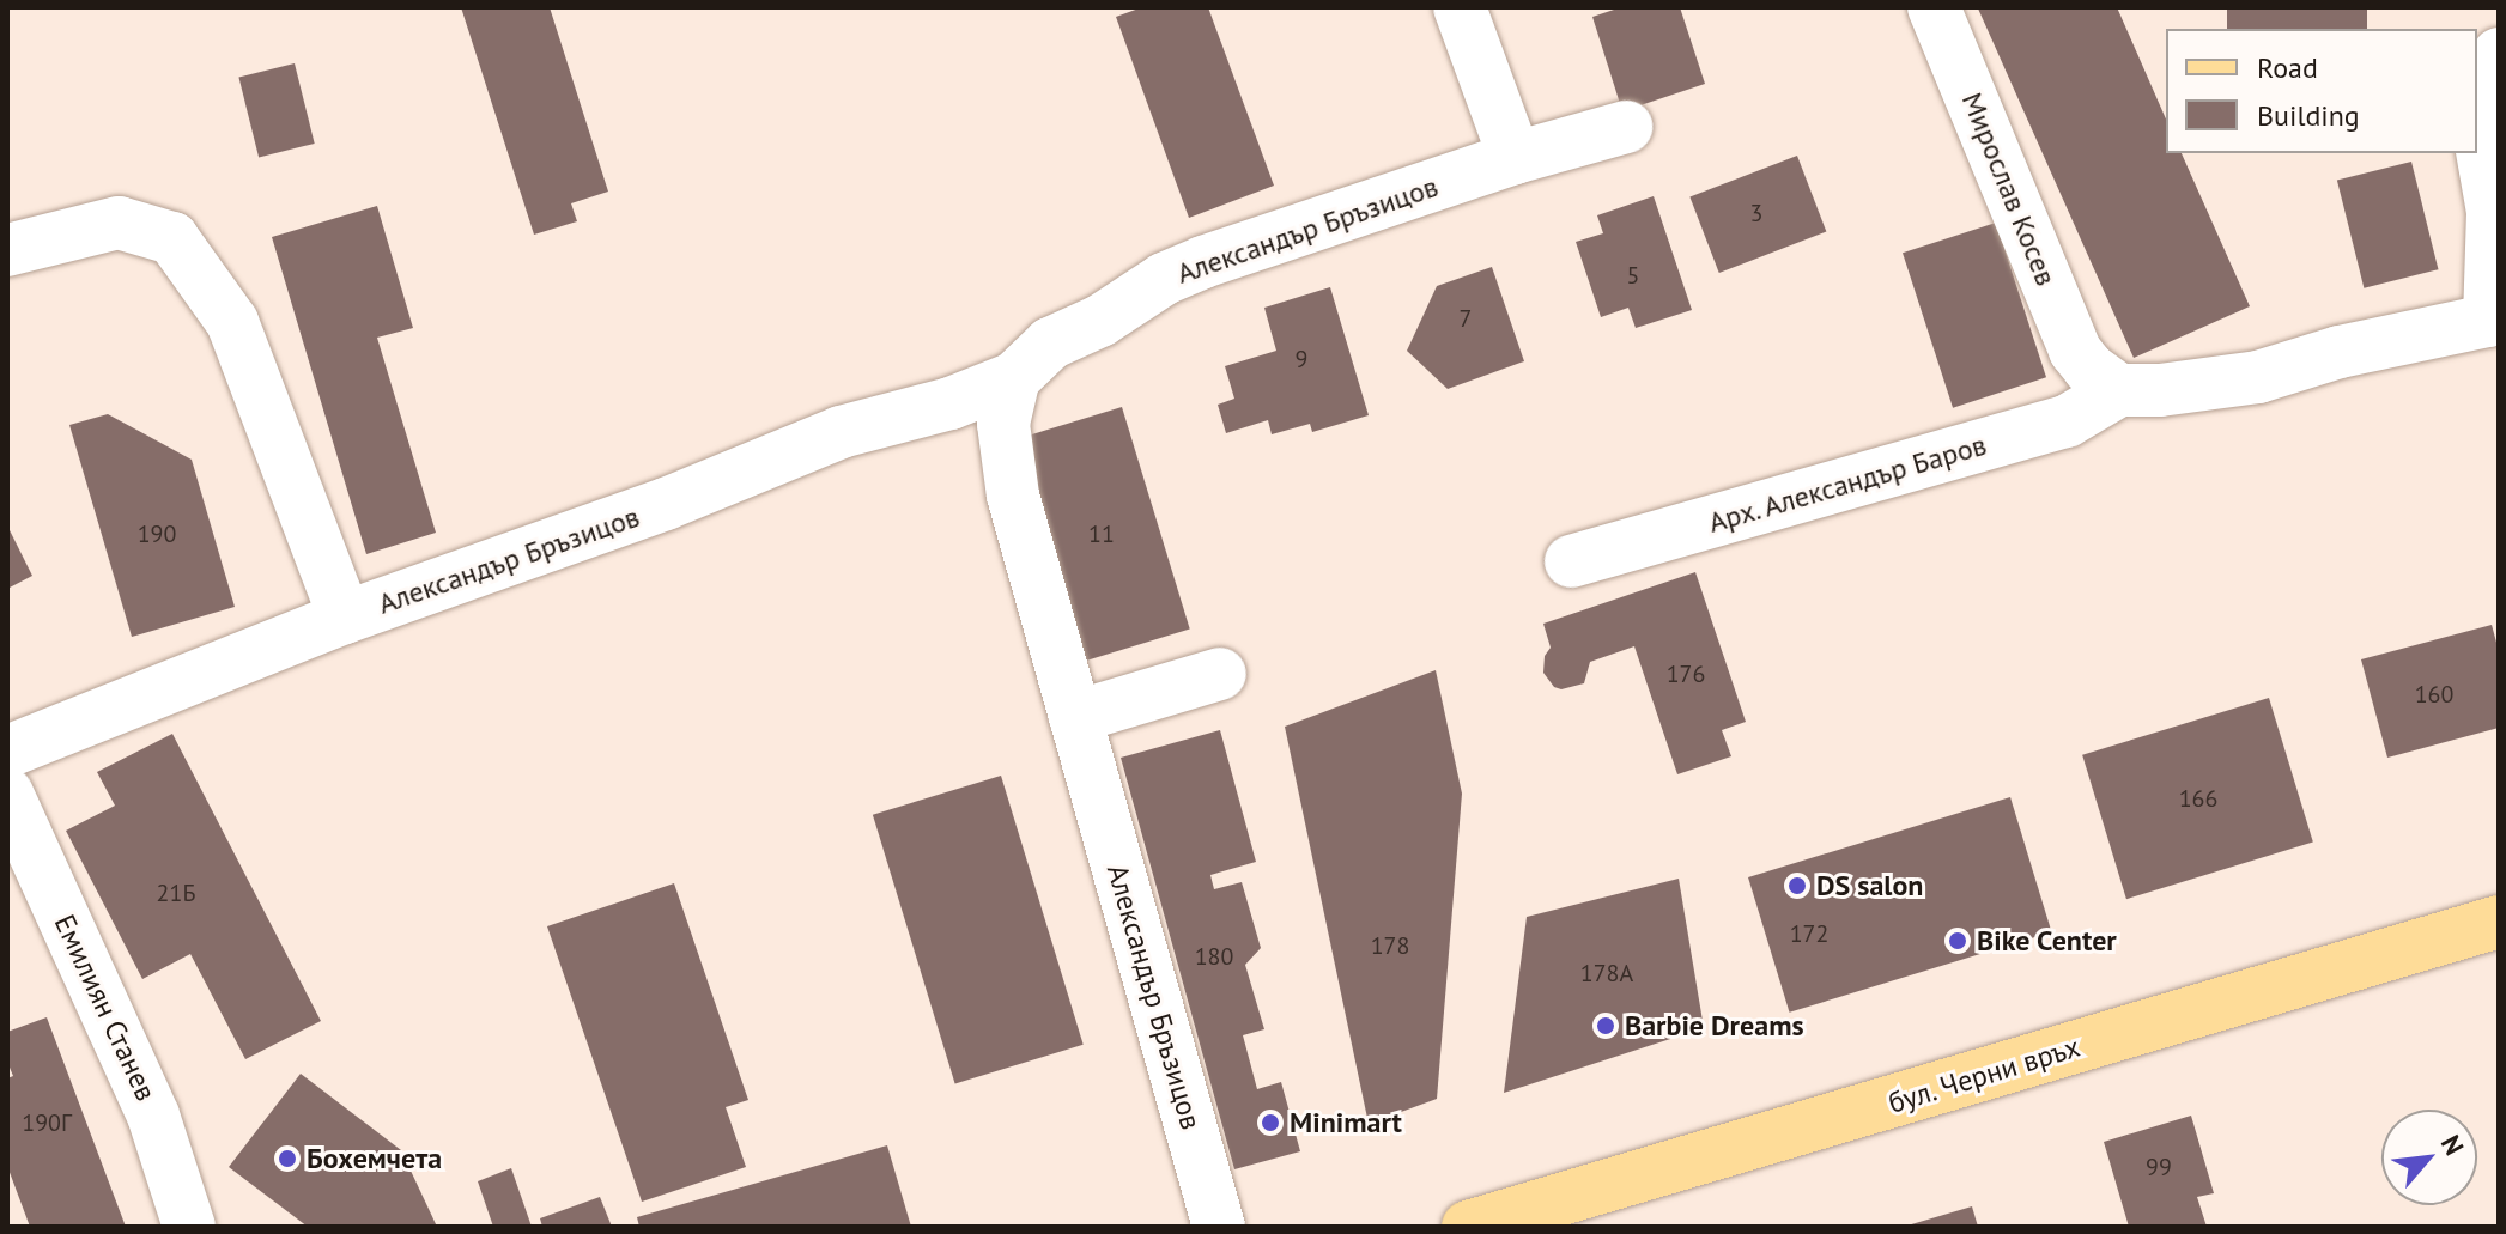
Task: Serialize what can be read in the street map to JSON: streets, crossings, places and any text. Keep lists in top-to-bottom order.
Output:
{
  "streets": {
    "main road": ["бул. Черни връх"],
    "street": [
      "Мирослав Косев",
      "Александър Бръзицов",
      "Арх. Александър Баров",
      "Емилиян Станев"
    ]
  },
  "crossings": [
    ["Мирослав Косев", "Арх. Александър Баров"]
  ],
  "places": [
    "DS salon",
    "Bike Center",
    "Barbie Dreams",
    "Minimart",
    "Бохемчета"
  ],
  "house_numbers": [
    "3",
    "5",
    "7",
    "9",
    "190",
    "11",
    "176",
    "160",
    "166",
    "21Б",
    "172",
    "178",
    "180",
    "178А",
    "190Г",
    "99"
  ],
  "legend": ["Road", "Building"],
  "north": "top right"
}
